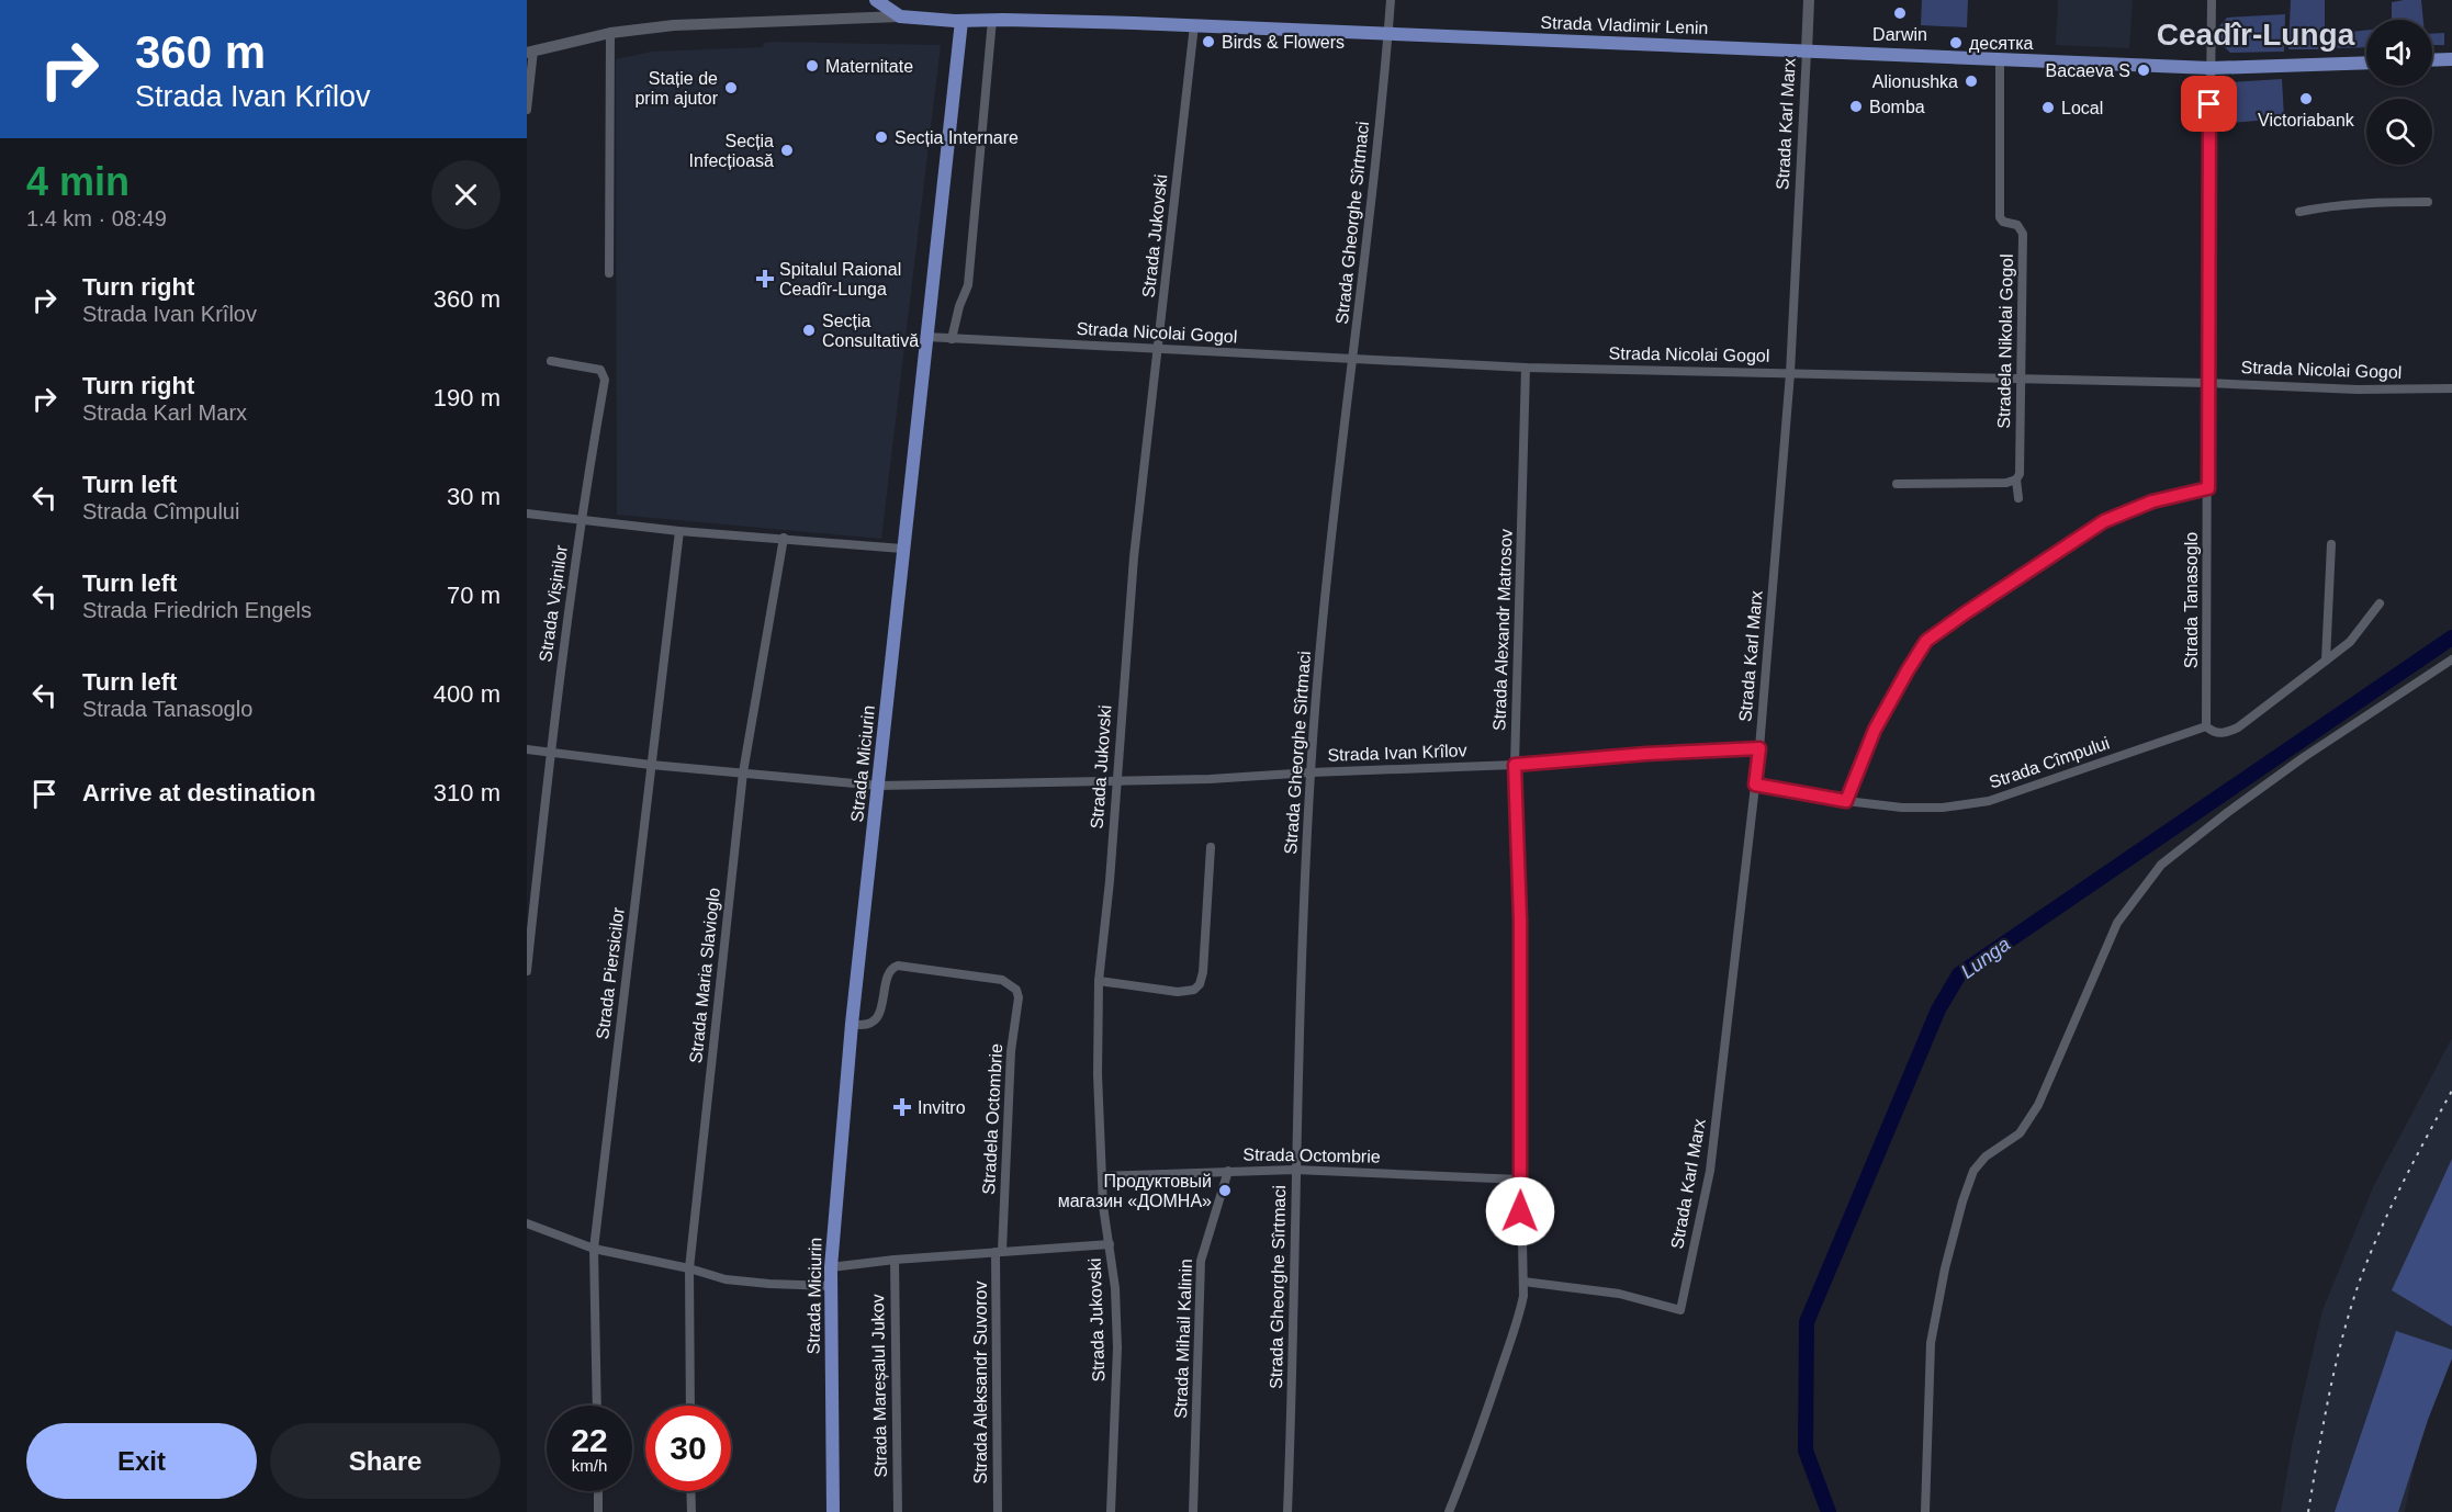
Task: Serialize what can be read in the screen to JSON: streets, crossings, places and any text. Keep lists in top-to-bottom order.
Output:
{
  "streets": {
    "main road": ["Strada Vladimir Lenin", "Strada Karl Marx", "Strada Miciurin"],
    "street": [
      "Strada Gheorghe Sîrtmaci",
      "Strada Jukovski",
      "Strada Nicolai Gogol",
      "Stradela Nikolai Gogol",
      "Strada Tanasoglo",
      "Strada Vișinilor",
      "Strada Alexandr Matrosov",
      "Strada Ivan Krîlov",
      "Strada Cîmpului",
      "Strada Piersicilor",
      "Strada Maria Slavioglo",
      "Stradela Octombrie",
      "Strada Octombrie",
      "Strada Mihail Kalinin",
      "Strada Aleksandr Suvorov",
      "Strada Mareșalul Jukov"
    ]
  },
  "crossings": [
    ["Strada Vladimir Lenin", "Strada Karl Marx"],
    ["Strada Vladimir Lenin", "Strada Gheorghe Sîrtmaci"],
    ["Strada Vladimir Lenin", "Strada Jukovski"],
    ["Strada Vladimir Lenin", "Stradela Nikolai Gogol"],
    ["Strada Vladimir Lenin", "Strada Tanasoglo"],
    ["Strada Vladimir Lenin", "Strada Miciurin"],
    ["Strada Karl Marx", "Strada Nicolai Gogol"],
    ["Strada Karl Marx", "Strada Alexandr Matrosov"],
    ["Strada Karl Marx", "Strada Ivan Krîlov"],
    ["Strada Karl Marx", "Strada Cîmpului"],
    ["Strada Gheorghe Sîrtmaci", "Strada Nicolai Gogol"],
    ["Strada Gheorghe Sîrtmaci", "Strada Ivan Krîlov"],
    ["Strada Gheorghe Sîrtmaci", "Strada Octombrie"],
    ["Strada Jukovski", "Strada Nicolai Gogol"],
    ["Strada Jukovski", "Strada Ivan Krîlov"],
    ["Strada Jukovski", "Strada Octombrie"],
    ["Strada Nicolai Gogol", "Stradela Nikolai Gogol"],
    ["Strada Nicolai Gogol", "Strada Tanasoglo"],
    ["Strada Nicolai Gogol", "Strada Alexandr Matrosov"],
    ["Strada Nicolai Gogol", "Strada Miciurin"],
    ["Strada Tanasoglo", "Strada Cîmpului"],
    ["Strada Vișinilor", "Strada Ivan Krîlov"],
    ["Strada Alexandr Matrosov", "Strada Ivan Krîlov"],
    ["Strada Alexandr Matrosov", "Strada Octombrie"],
    ["Strada Ivan Krîlov", "Strada Miciurin"],
    ["Strada Ivan Krîlov", "Strada Piersicilor"],
    ["Strada Ivan Krîlov", "Strada Maria Slavioglo"],
    ["Strada Miciurin", "Stradela Octombrie"],
    ["Stradela Octombrie", "Strada Aleksandr Suvorov"],
    ["Strada Octombrie", "Strada Mihail Kalinin"]
  ],
  "districts": ["Ceadîr-Lunga"],
  "water": ["Lunga"],
  "places": {
    "other": [
      "Darwin",
      "Birds & Flowers",
      "десятка",
      "Maternitate",
      "Bacaeva S",
      "Alionushka",
      "Stație de prim ajutor",
      "Victoriabank",
      "Bomba",
      "Local",
      "Secția Internare",
      "Secția Infecțioasă",
      "Secția Consultativă",
      "Продуктовый магазин «ДОМНА»"
    ],
    "health": ["Spitalul Raional Ceadîr-Lunga", "Invitro"]
  },
  "page": {
    "turn": ["360 m", "Strada Ivan Krîlov"],
    "heading": ["4 min", "1.4 km · 08:49"],
    "list": [
      {
        "name": "Turn right",
        "note": "Strada Ivan Krîlov",
        "value": "360 m"
      },
      {
        "name": "Turn right",
        "note": "Strada Karl Marx",
        "value": "190 m"
      },
      {
        "name": "Turn left",
        "note": "Strada Cîmpului",
        "value": "30 m"
      },
      {
        "name": "Turn left",
        "note": "Strada Friedrich Engels",
        "value": "70 m"
      },
      {
        "name": "Turn left",
        "note": "Strada Tanasoglo",
        "value": "400 m"
      },
      {
        "name": "Arrive at destination",
        "value": "310 m"
      }
    ],
    "speed": "22 km/h",
    "limit": "30",
    "buttons": ["Exit", "Share"]
  }
}
